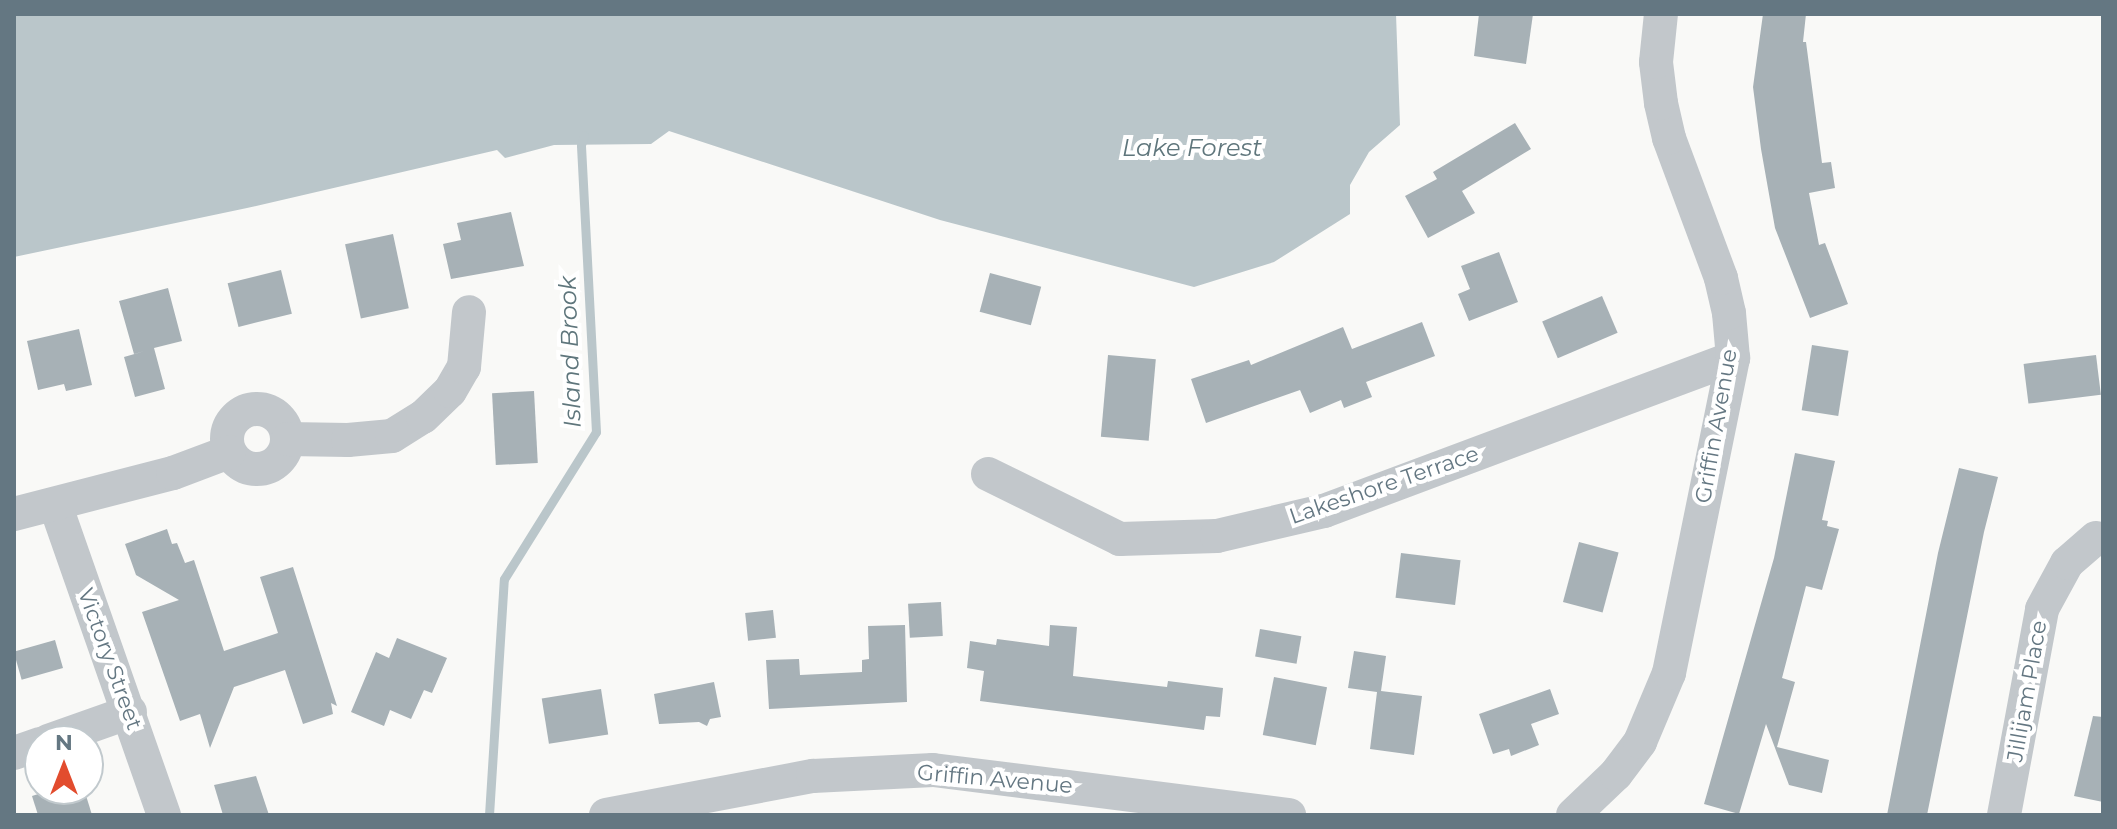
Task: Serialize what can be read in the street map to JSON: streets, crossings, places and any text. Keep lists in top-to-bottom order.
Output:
{
  "streets": {
    "street": [
      "Griffin Avenue",
      "Lakeshore Terrace",
      "Victory Street",
      "Jillijam Place"
    ]
  },
  "crossings": [
    ["Griffin Avenue", "Lakeshore Terrace"]
  ],
  "water": ["Lake Forest", "Island Brook"],
  "north": "top"
}
